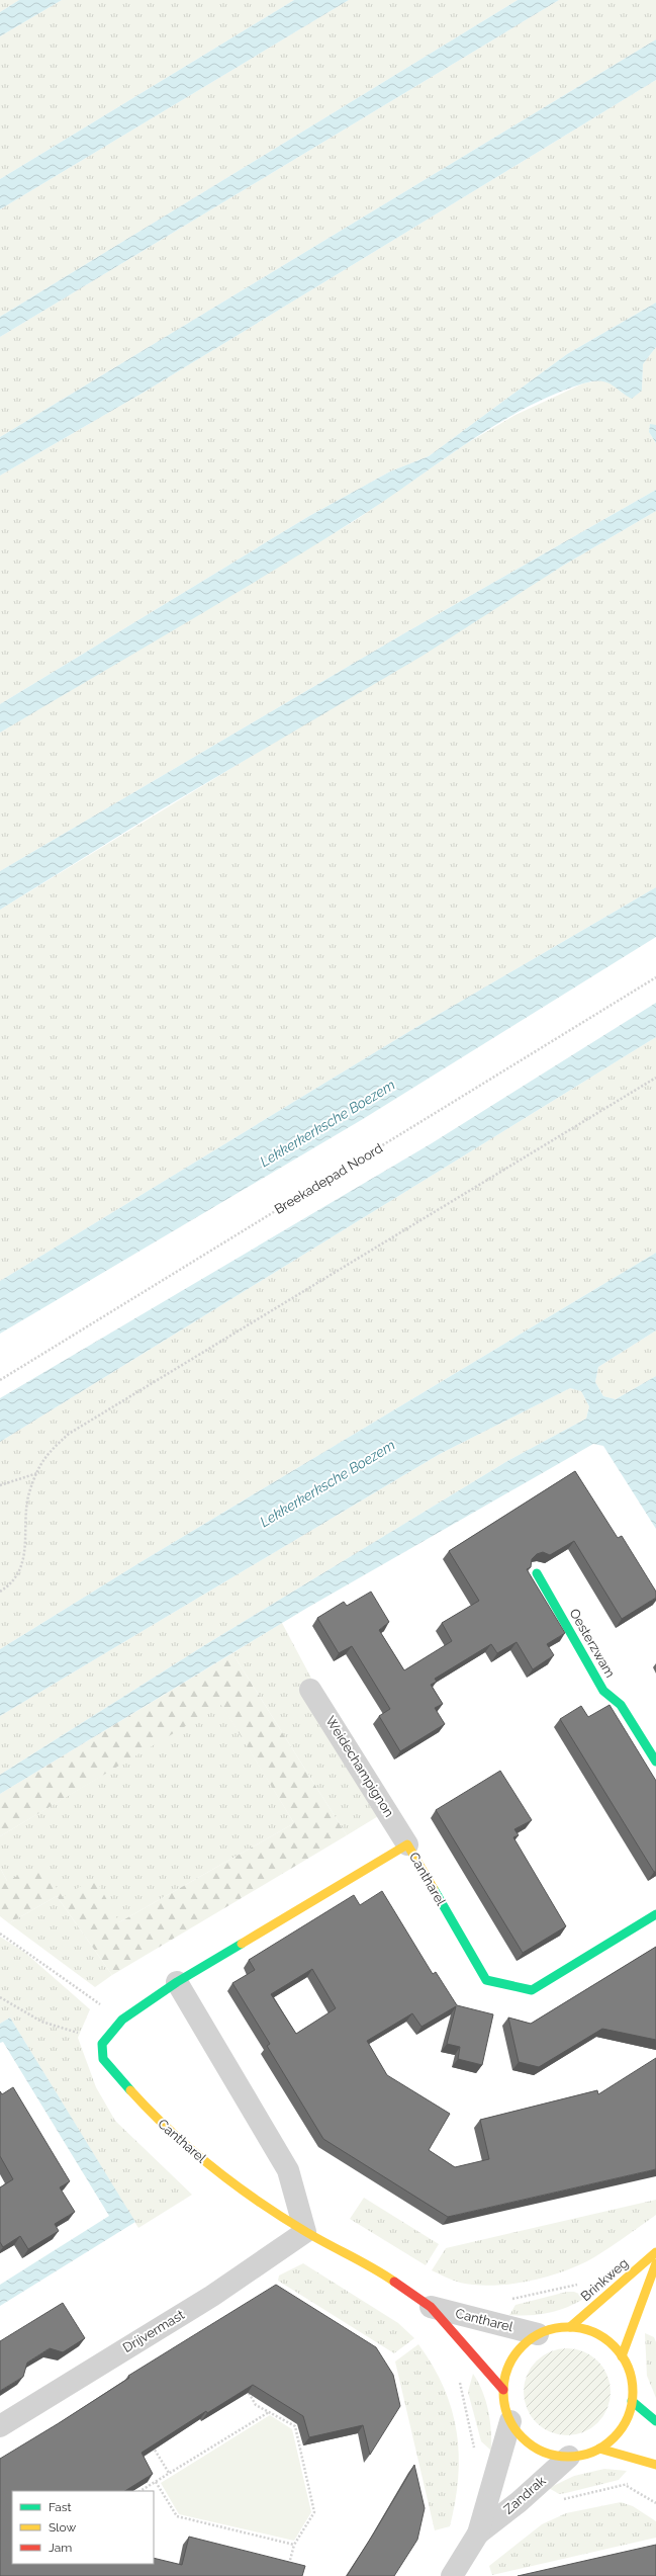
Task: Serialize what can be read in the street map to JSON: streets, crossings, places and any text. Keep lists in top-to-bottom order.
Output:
{
  "streets": {
    "street": [
      "Oesterzwam",
      "Weidechampignon",
      "Cantharel",
      "Brinkweg",
      "Drijvermast",
      "Zandrak"
    ],
    "path": ["Breekadepad Noord"]
  },
  "crossings": [
    ["Weidechampignon", "Cantharel"],
    ["Cantharel", "Brinkweg"],
    ["Cantharel", "Drijvermast"],
    ["Cantharel", "Zandrak"],
    ["Brinkweg", "Zandrak"]
  ],
  "water": ["Lekkerkerksche Boezem"],
  "legend": ["Fast", "Slow", "Jam"]
}
